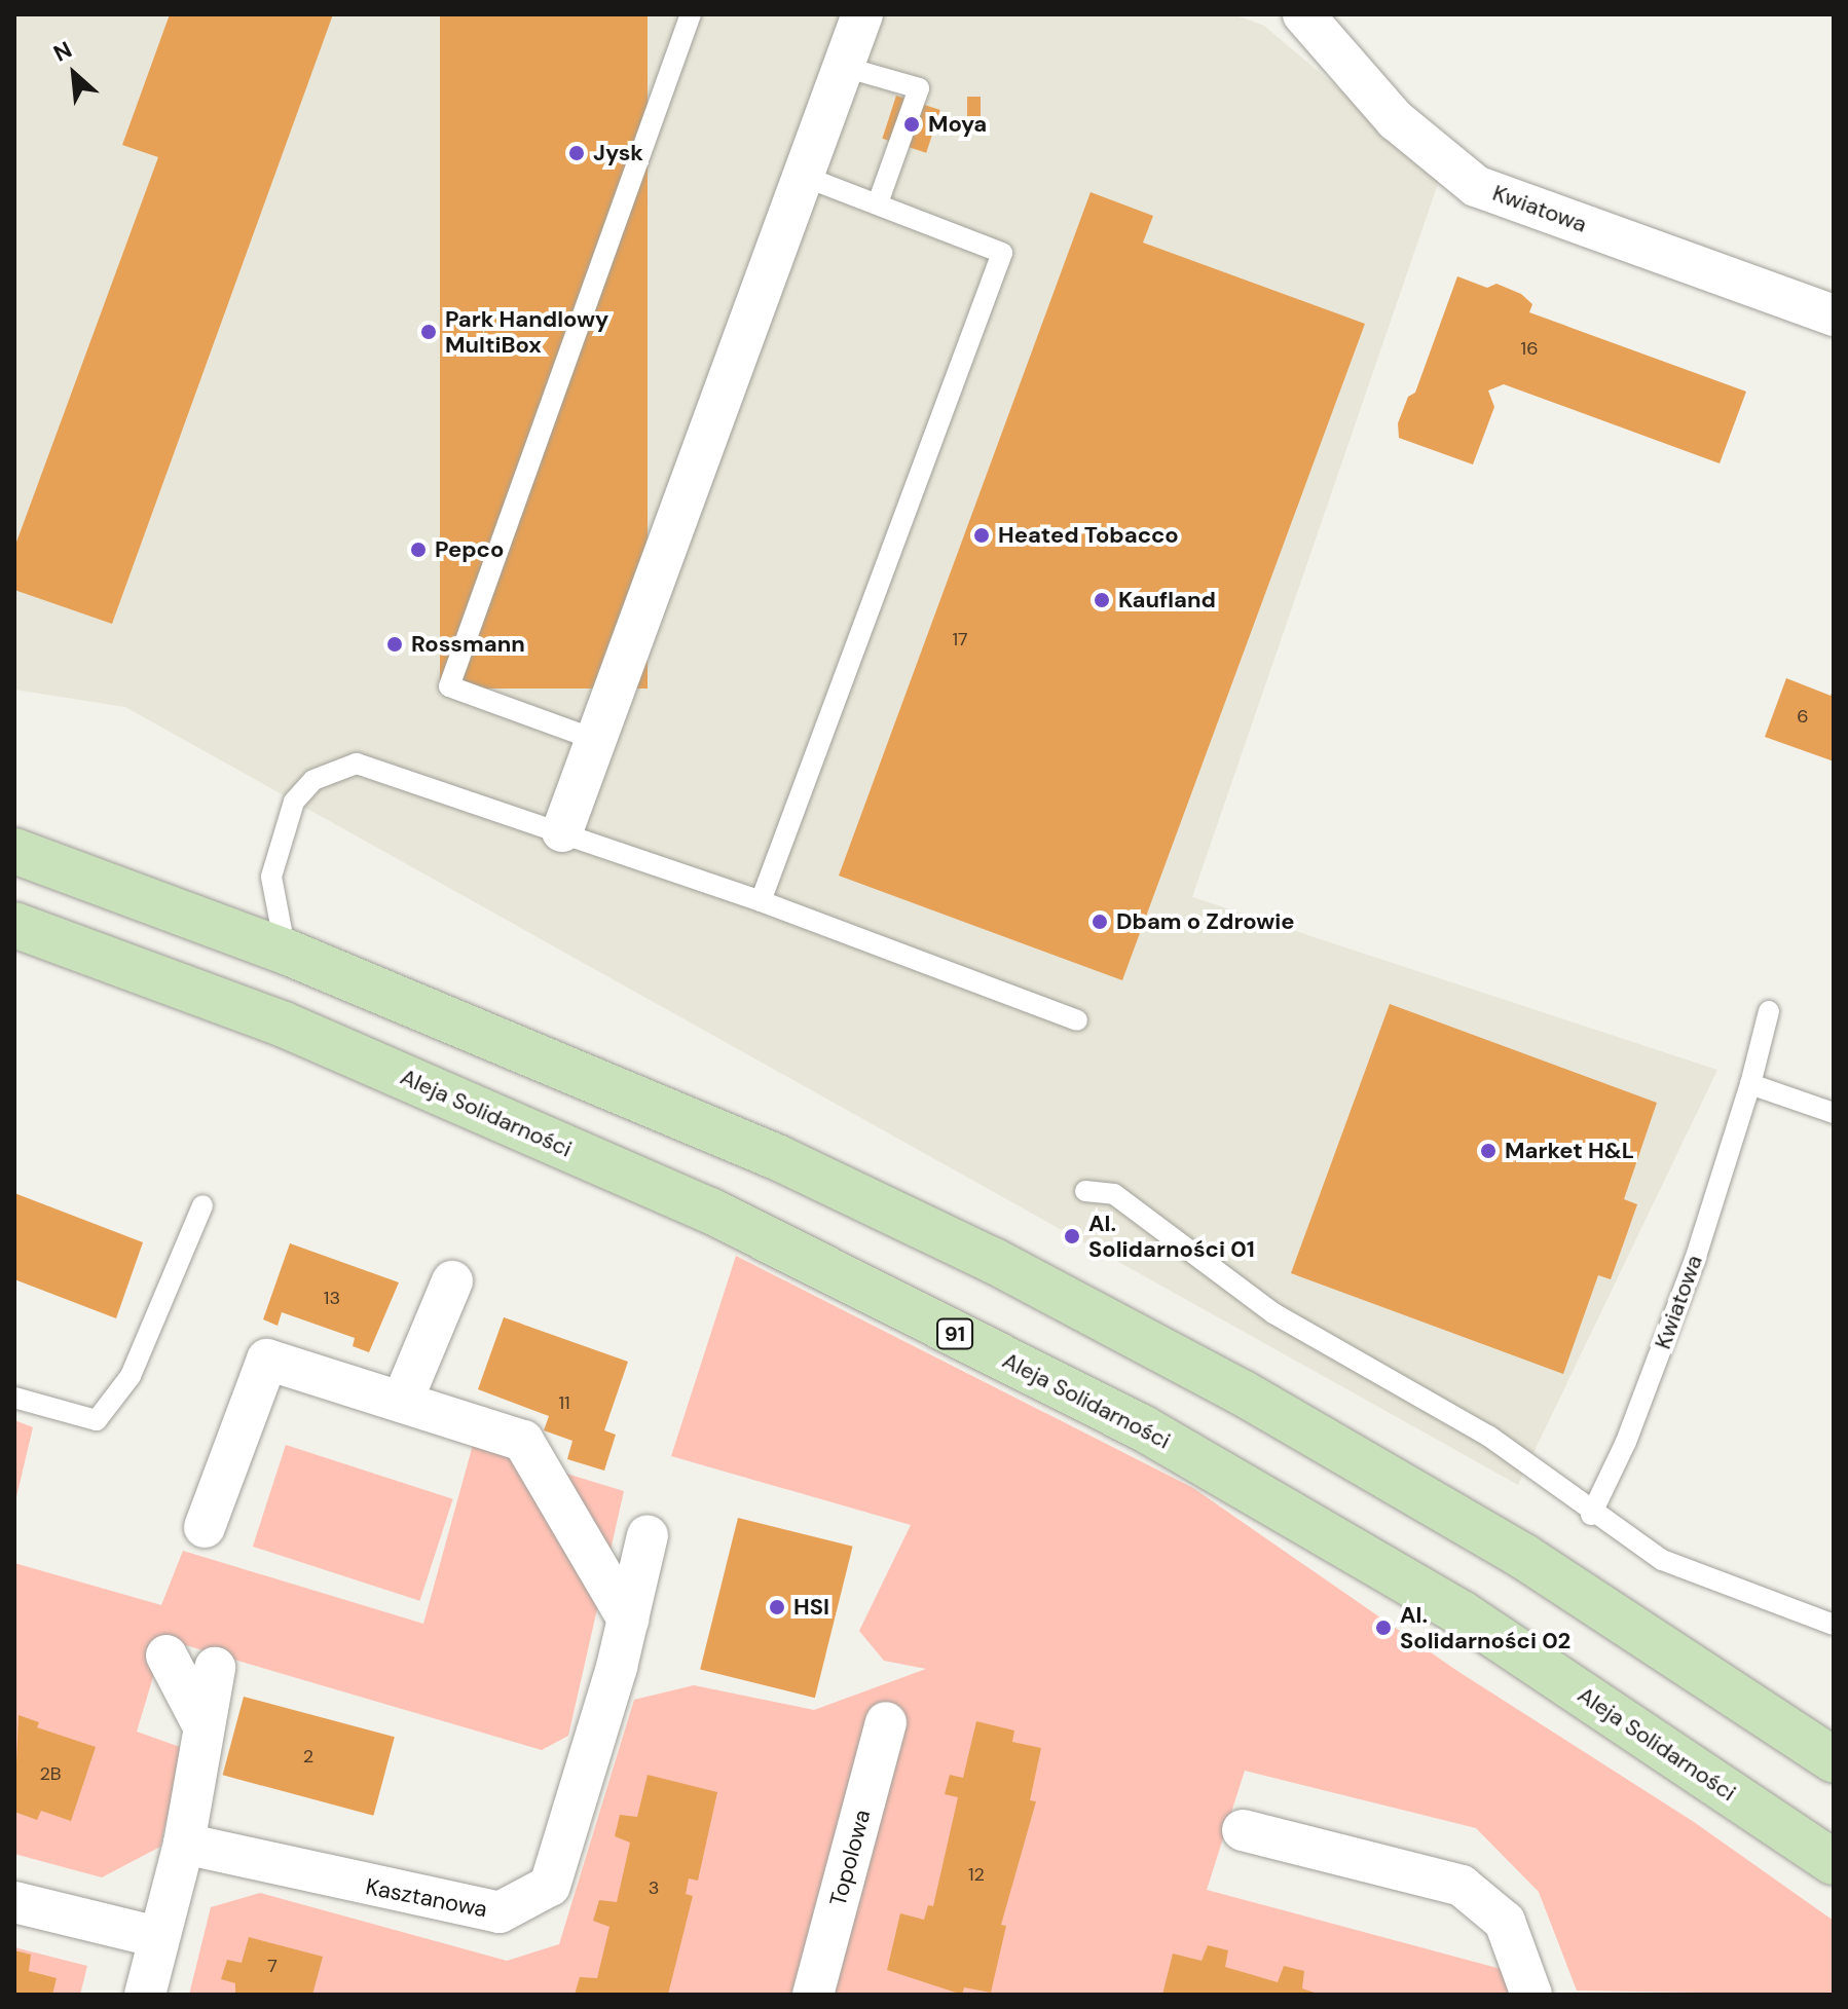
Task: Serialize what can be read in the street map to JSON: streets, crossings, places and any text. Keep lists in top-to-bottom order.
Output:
{
  "streets": {
    "main road": ["Aleja Solidarności", "91"],
    "street": ["Kwiatowa", "Topolowa", "Kasztanowa"]
  },
  "places": [
    "Moya",
    "Jysk",
    "Park Handlowy MultiBox",
    "Heated Tobacco",
    "Pepco",
    "Kaufland",
    "Rossmann",
    "Dbam o Zdrowie",
    "Market H&L",
    "Al. Solidarności 01",
    "HSI",
    "Al. Solidarności 02"
  ],
  "house_numbers": [
    "16",
    "17",
    "6",
    "13",
    "11",
    "2",
    "2B",
    "12",
    "3",
    "7"
  ],
  "north": "top left"
}
